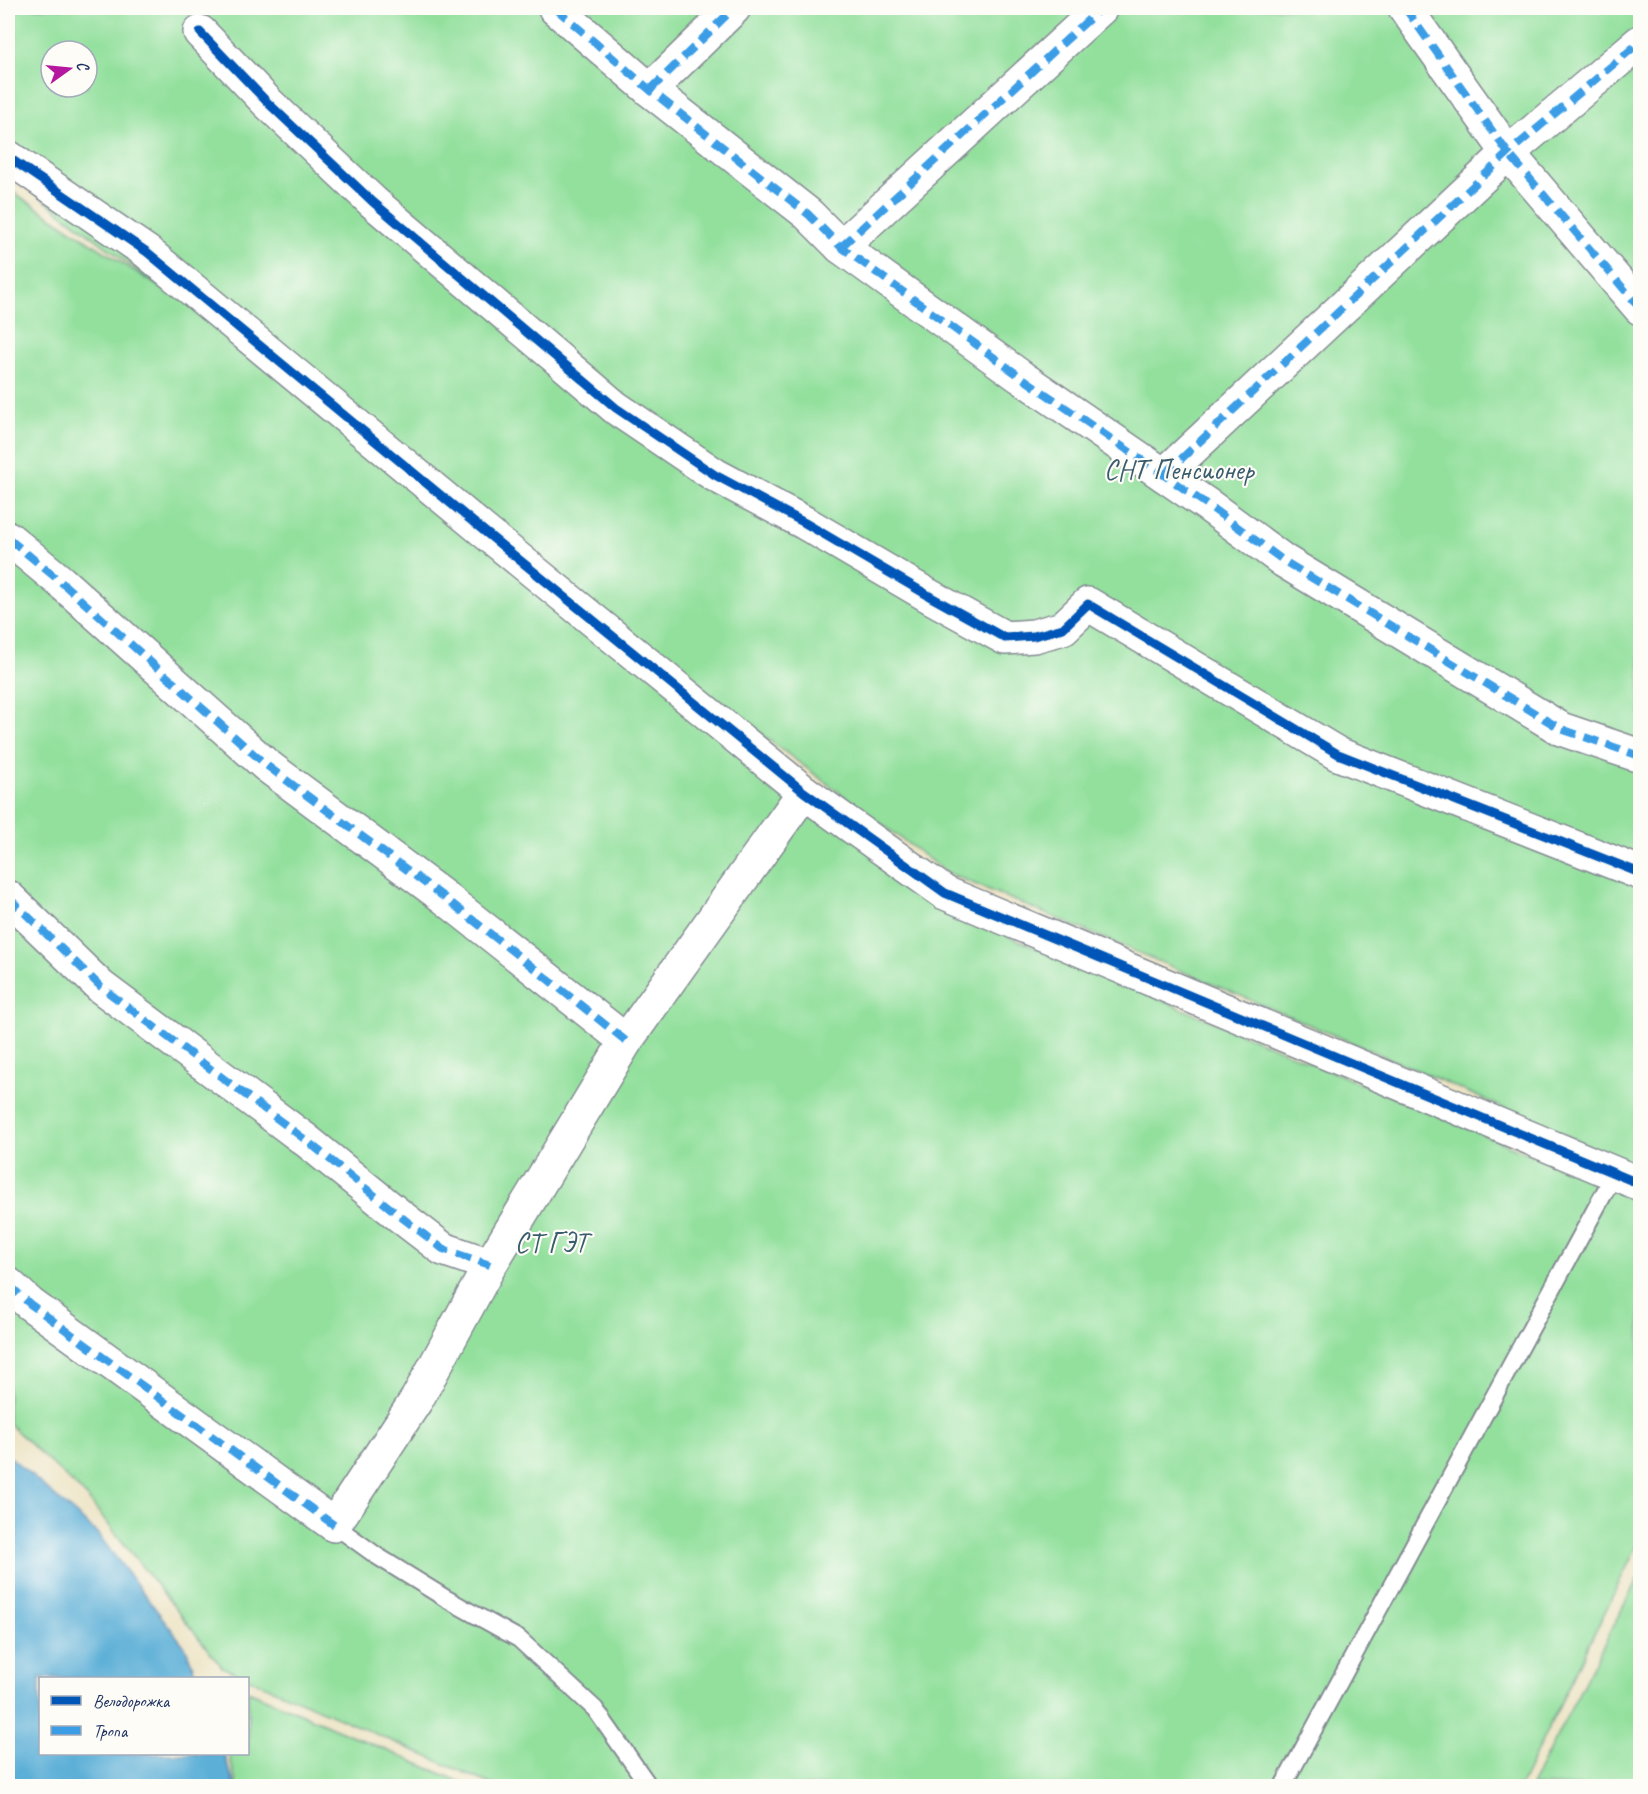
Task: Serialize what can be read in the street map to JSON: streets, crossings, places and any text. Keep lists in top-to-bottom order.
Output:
{
  "parks": ["СНТ Пенсионер", "СТ ГЭТ"],
  "legend": ["Велодорожка", "Тропа"],
  "north": "right"
}
